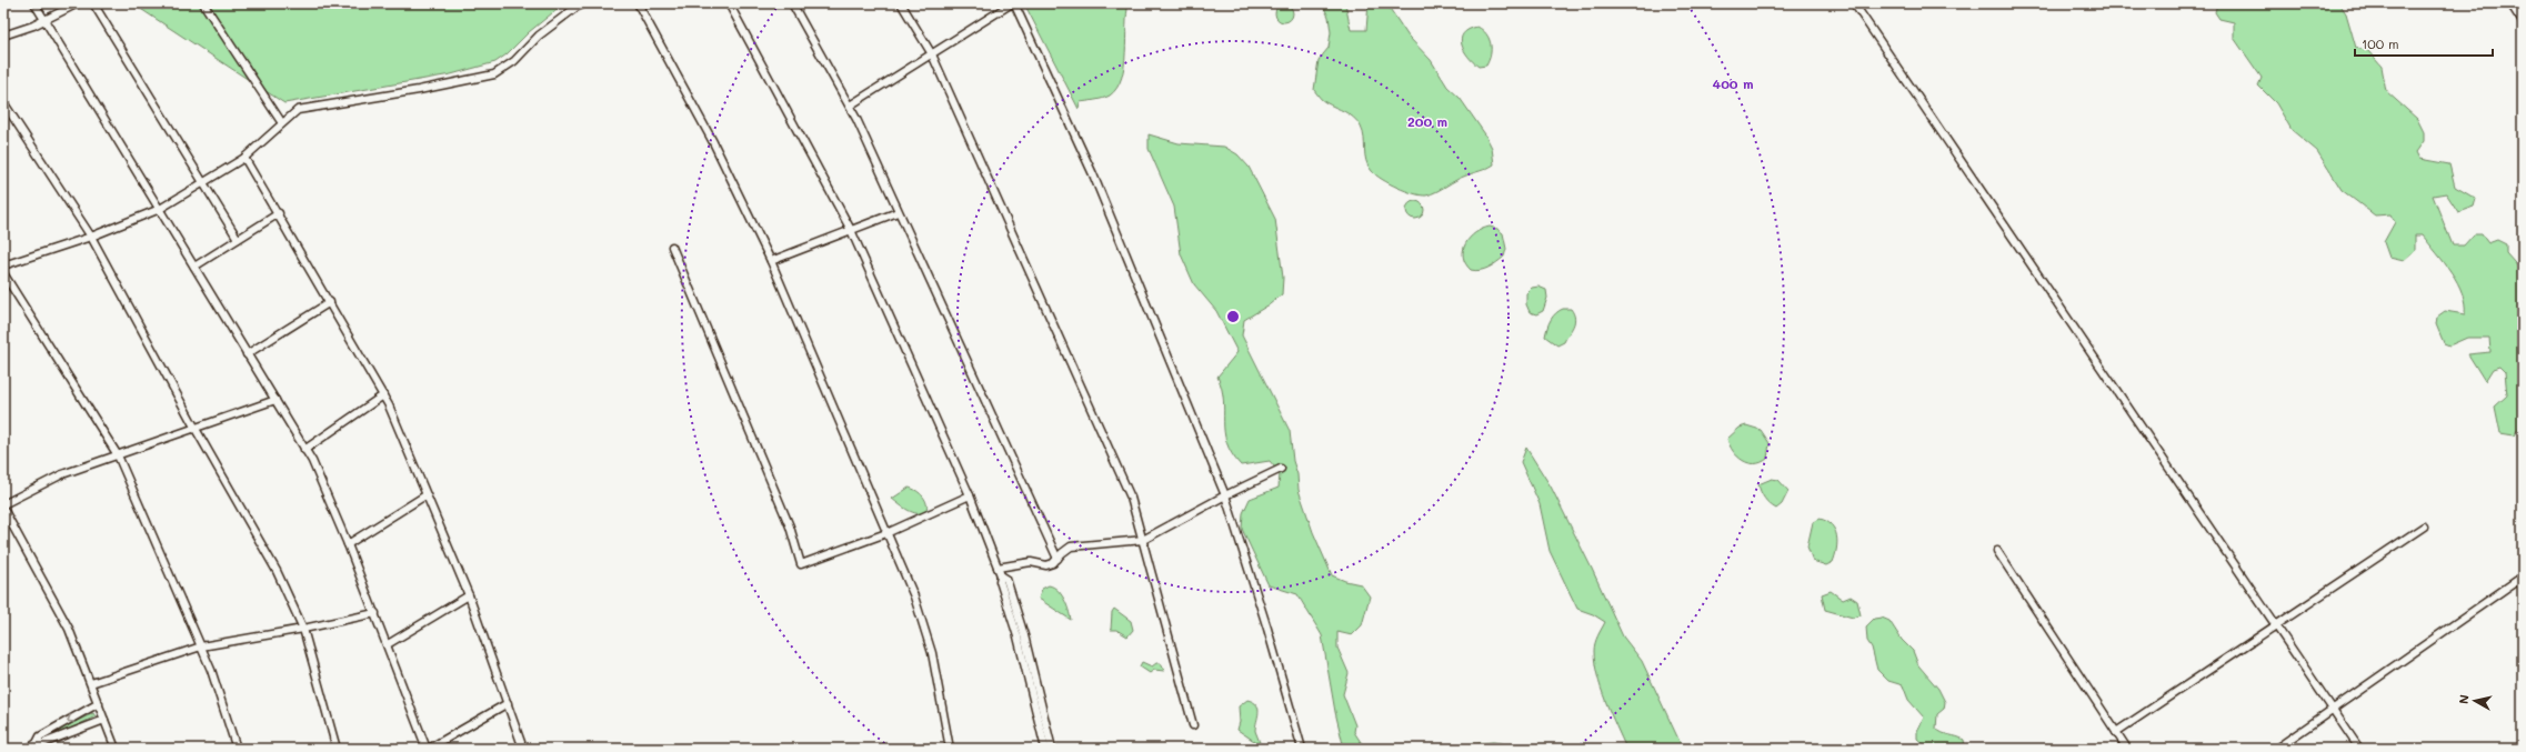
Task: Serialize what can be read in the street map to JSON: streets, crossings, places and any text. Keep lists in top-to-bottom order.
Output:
{
  "scale_bar": "100 m",
  "north": "left",
  "rings": ["400 m", "200 m"]
}
